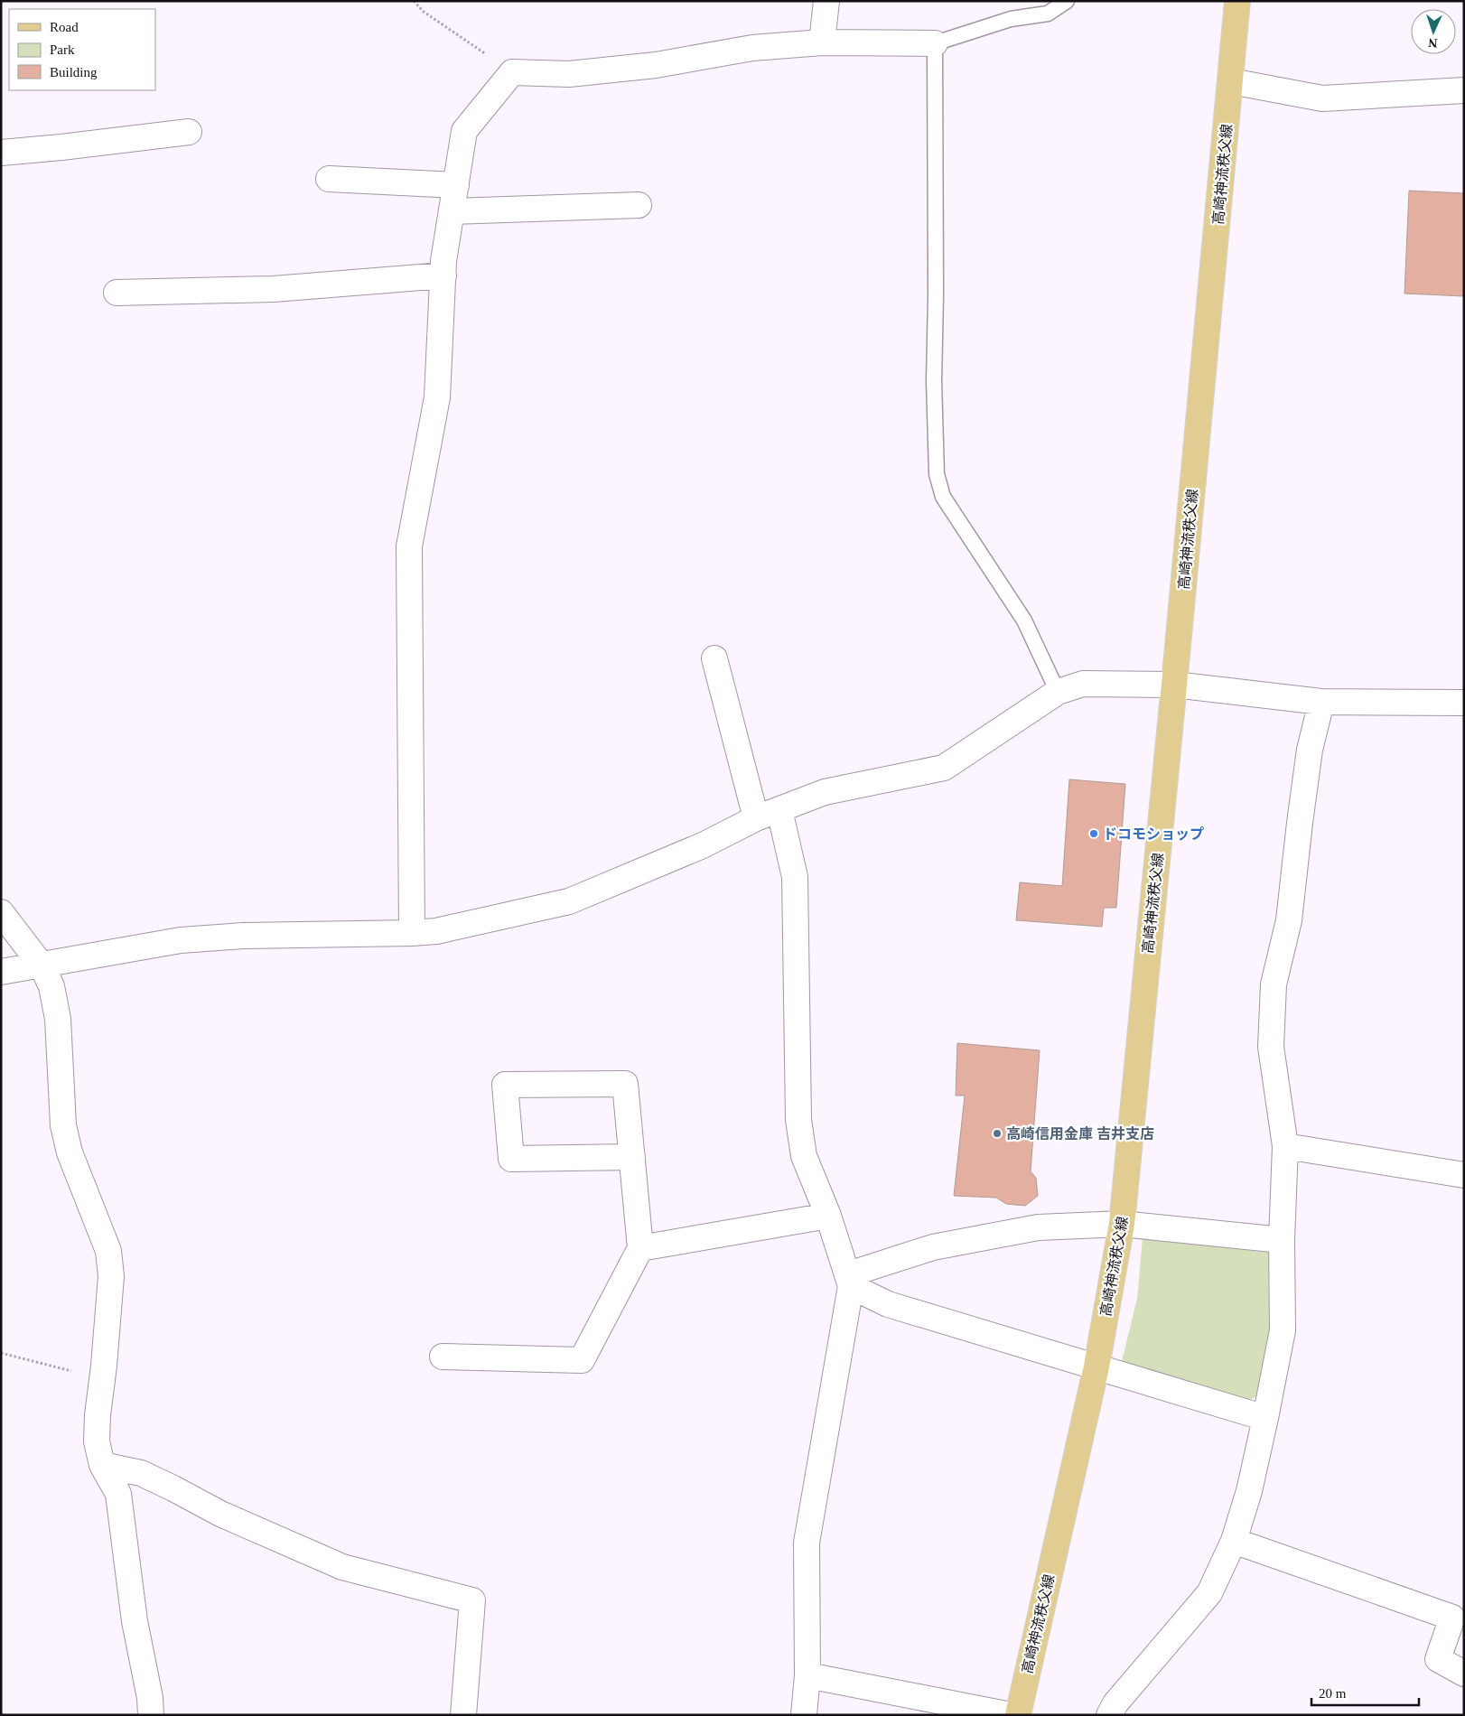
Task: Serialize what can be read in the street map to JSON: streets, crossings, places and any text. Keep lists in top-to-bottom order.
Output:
{
  "streets": {
    "main road": ["高崎神流秩父線"]
  },
  "places": ["ドコモショップ", "高崎信用金庫 吉井支店"],
  "legend": ["Road", "Park", "Building"],
  "scale_bar": "20 m",
  "north": "bottom"
}
